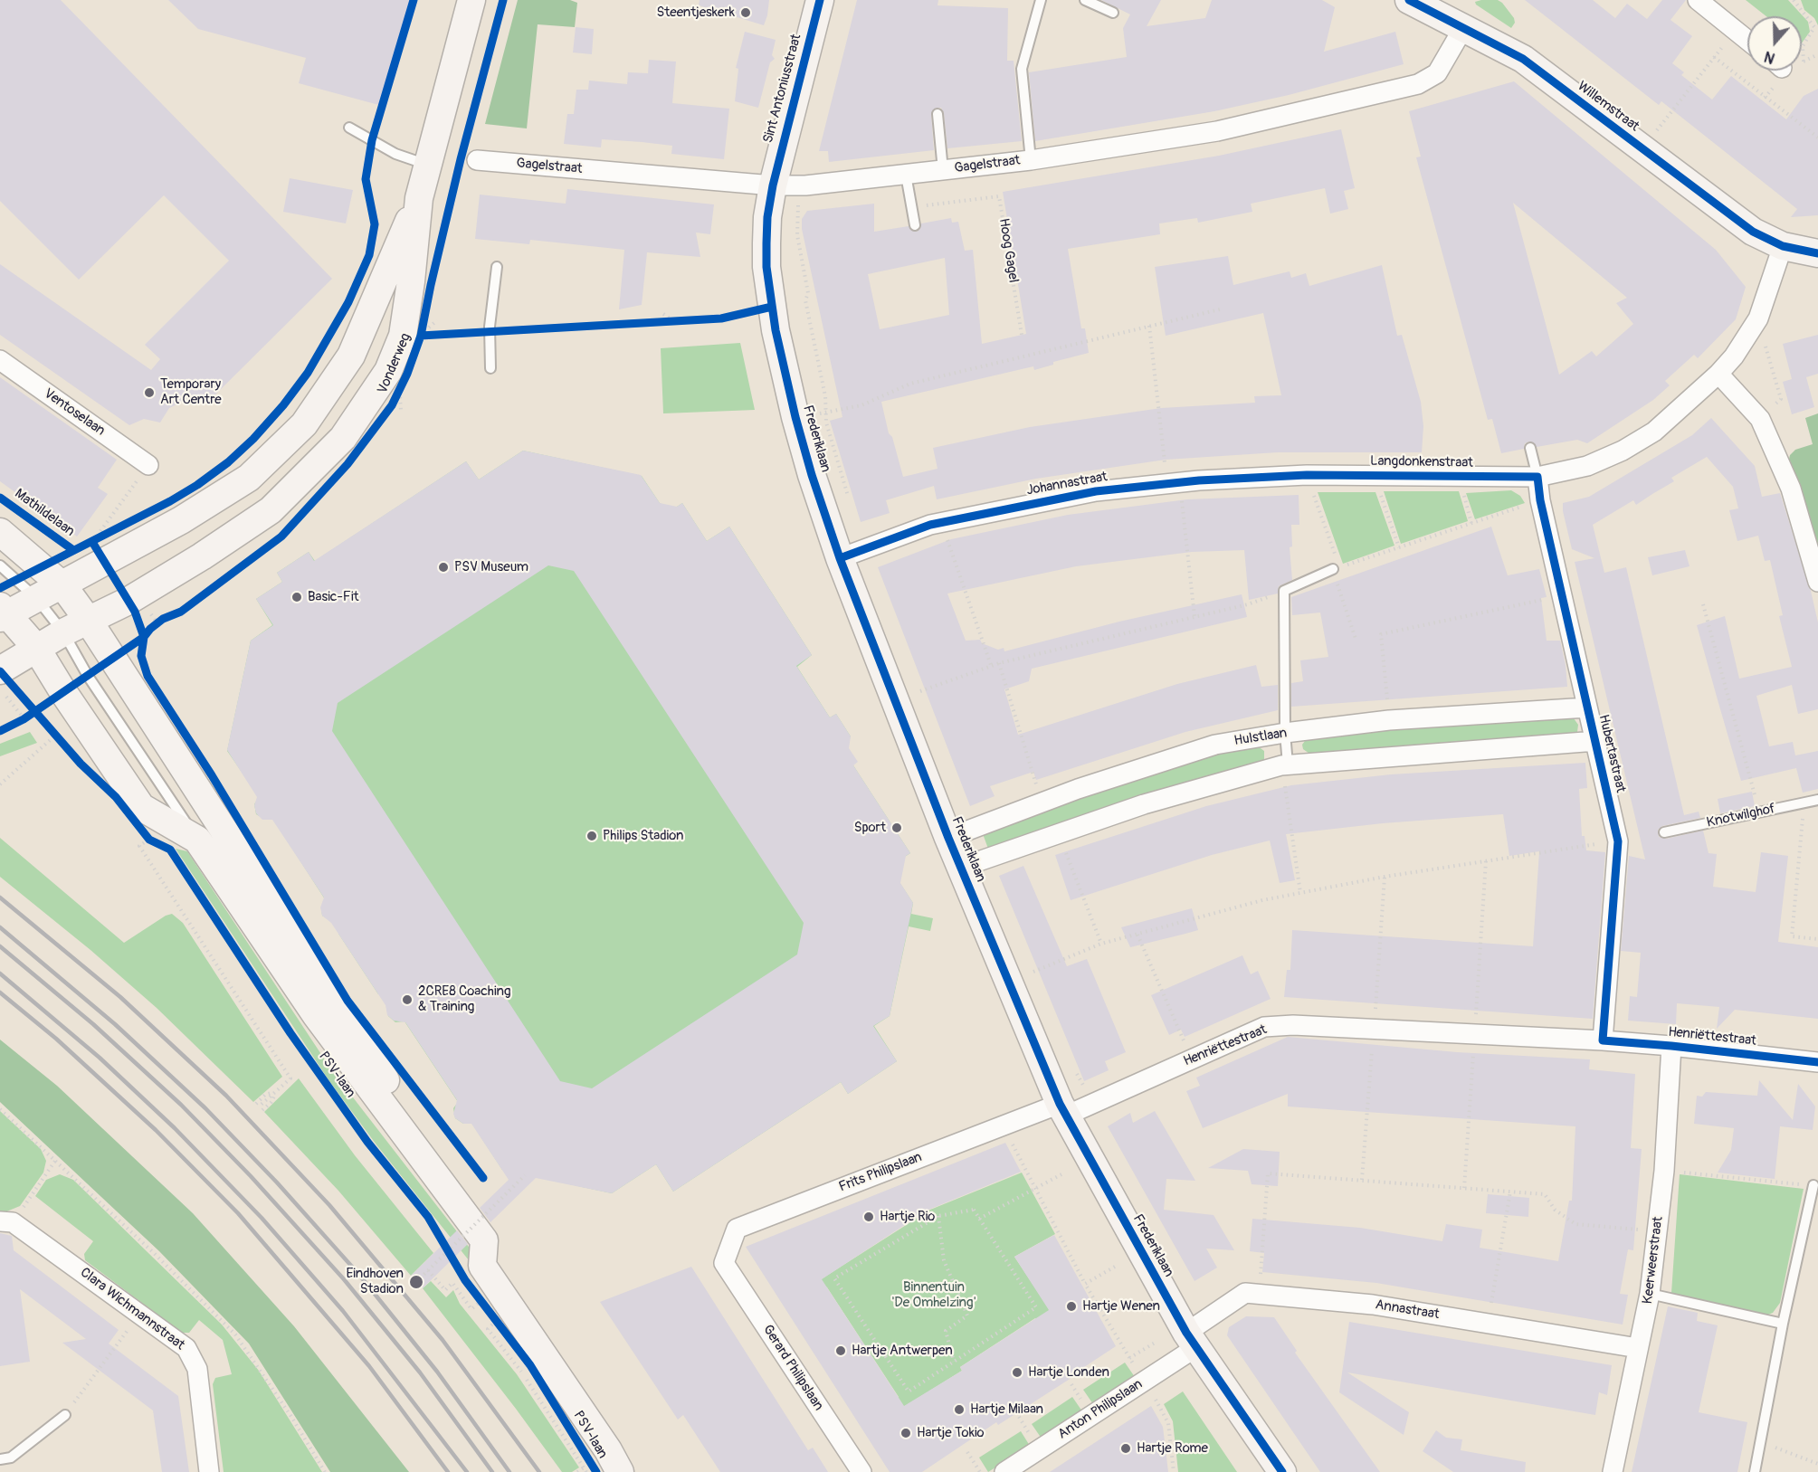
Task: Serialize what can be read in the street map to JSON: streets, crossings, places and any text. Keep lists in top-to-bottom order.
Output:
{
  "streets": {
    "main road": [
      "Sint Antoniusstraat",
      "Willemstraat",
      "Vonderweg",
      "Frederiklaan",
      "PSV-laan"
    ],
    "street": [
      "Gagelstraat",
      "Ventoselaan",
      "Langdonkenstraat",
      "Johannastraat",
      "Hulstlaan",
      "Hubertastraat",
      "Henriëttestraat",
      "Frits Philipslaan",
      "Keerweerstraat",
      "Clara Wichmannstraat",
      "Annastraat",
      "Gerard Philipslaan",
      "Anton Philipslaan"
    ],
    "lane": ["Knotwilghof"],
    "path": ["Hoog Gagel"],
    "cycle path": ["Mathildelaan"]
  },
  "crossings": [
    ["Sint Antoniusstraat", "Gagelstraat"],
    ["Sint Antoniusstraat", "Frederiklaan"],
    ["Willemstraat", "Gagelstraat"],
    ["Willemstraat", "Langdonkenstraat"],
    ["Gagelstraat", "Frederiklaan"],
    ["Vonderweg", "PSV-laan"],
    ["Frederiklaan", "Johannastraat"],
    ["Frederiklaan", "Hulstlaan"],
    ["Frederiklaan", "Henriëttestraat"],
    ["Frederiklaan", "Frits Philipslaan"],
    ["Frederiklaan", "Annastraat"],
    ["Frederiklaan", "Anton Philipslaan"],
    ["Langdonkenstraat", "Johannastraat"],
    ["Langdonkenstraat", "Hubertastraat"],
    ["Hulstlaan", "Hubertastraat"],
    ["Hubertastraat", "Henriëttestraat"],
    ["Henriëttestraat", "Frits Philipslaan"],
    ["Henriëttestraat", "Keerweerstraat"],
    ["Frits Philipslaan", "Gerard Philipslaan"],
    ["Keerweerstraat", "Annastraat"],
    ["Annastraat", "Anton Philipslaan"]
  ],
  "parks": ["Binnentuin 'De Omhelzing'"],
  "places": [
    "Steentjeskerk",
    "Temporary Art Centre",
    "PSV Museum",
    "Basic-Fit",
    "Sport",
    "Philips Stadion",
    "2CRE8 Coaching & Training",
    "Hartje Rio",
    "Eindhoven Stadion",
    "Hartje Wenen",
    "Hartje Antwerpen",
    "Hartje Londen",
    "Hartje Milaan",
    "Hartje Tokio",
    "Hartje Rome"
  ],
  "north": "bottom"
}
